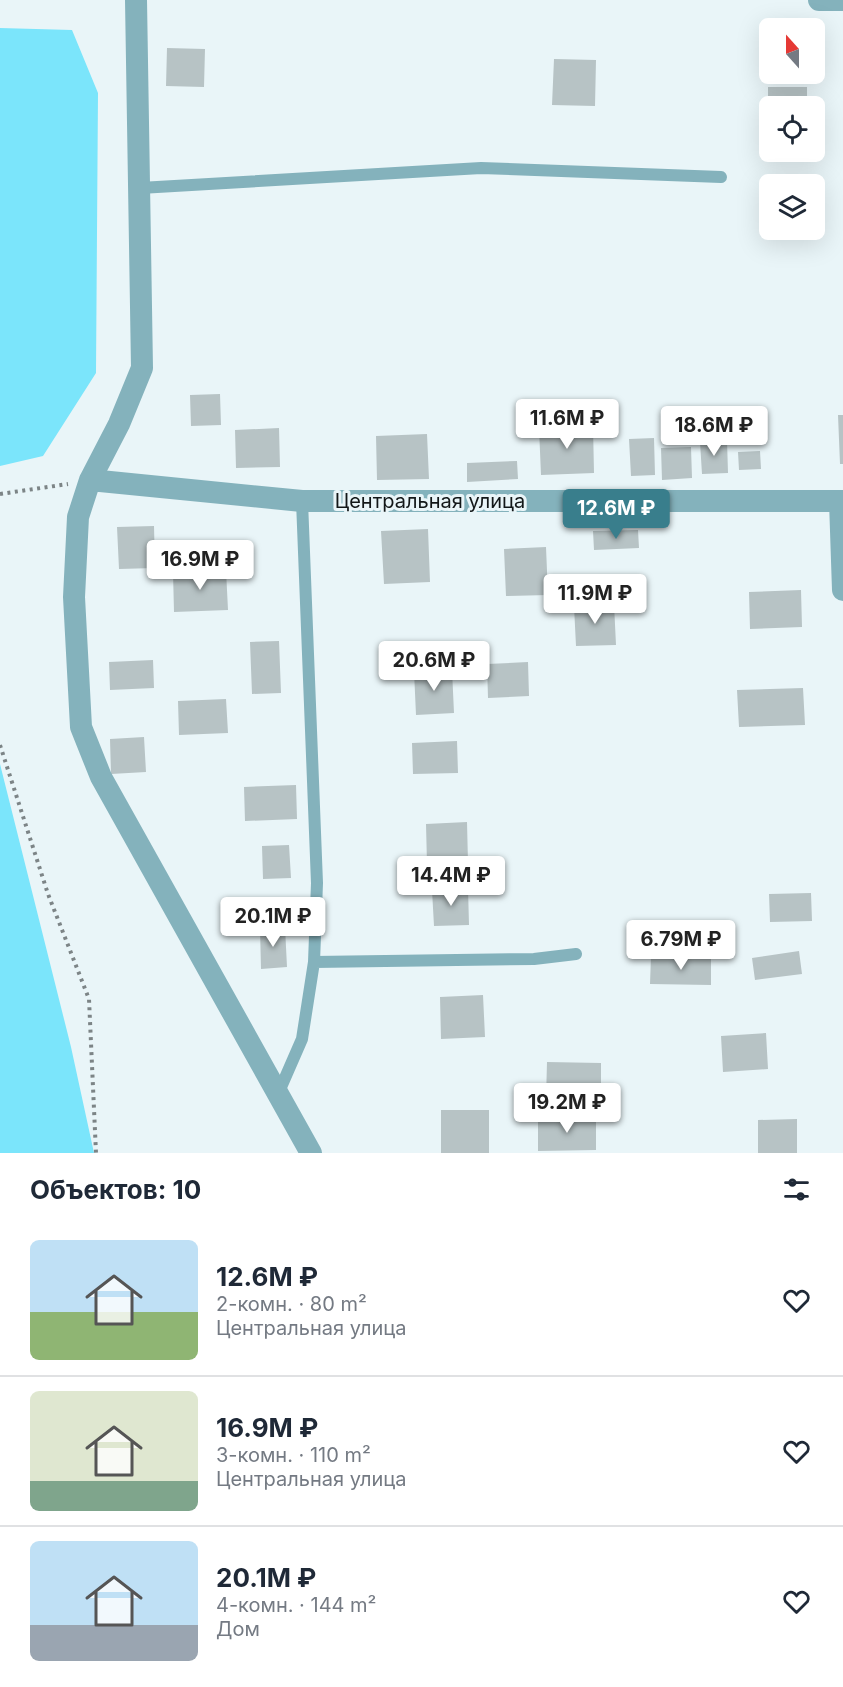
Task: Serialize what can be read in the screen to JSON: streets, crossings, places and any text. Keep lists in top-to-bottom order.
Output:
{
  "streets": {
    "street": ["Центральная улица"]
  },
  "north": "top",
  "page": {
    "price": [
      "11.6M ₽",
      "18.6M ₽",
      "12.6M ₽",
      "16.9M ₽",
      "11.9M ₽",
      "20.6M ₽",
      "14.4M ₽",
      "20.1M ₽",
      "6.79M ₽",
      "19.2M ₽"
    ],
    "heading": "Объектов: 10",
    "list": [
      {
        "name": "12.6M ₽",
        "note": "2-комн. · 80 m² · Центральная улица"
      },
      {
        "name": "16.9M ₽",
        "note": "3-комн. · 110 m² · Центральная улица"
      },
      {
        "name": "20.1M ₽",
        "note": "4-комн. · 144 m² · Дом"
      }
    ]
  }
}
